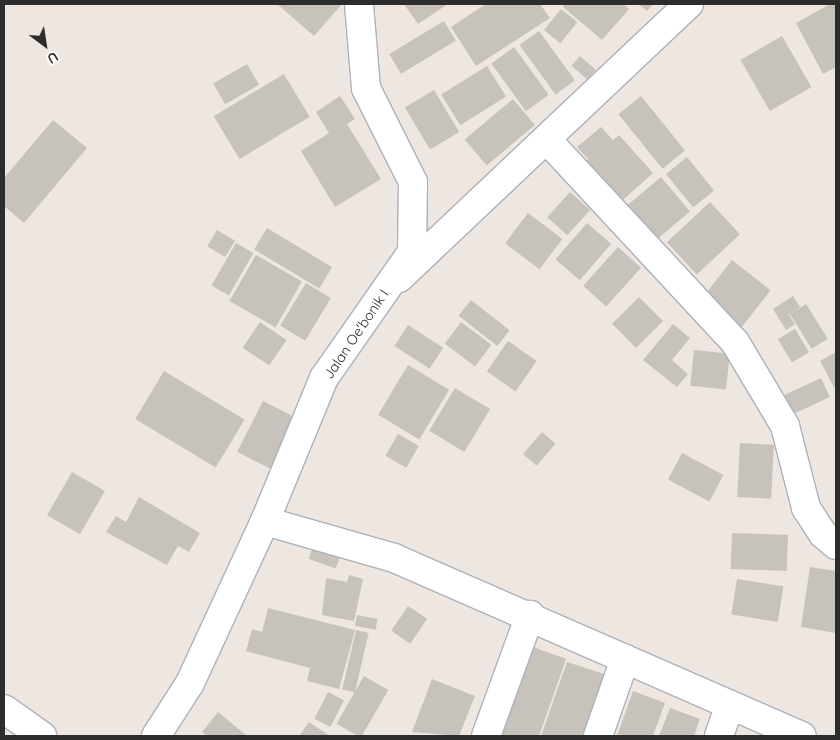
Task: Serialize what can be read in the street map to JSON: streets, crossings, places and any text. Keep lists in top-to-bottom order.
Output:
{
  "streets": {
    "street": ["Jalan Oe'bonik I"]
  },
  "north": "bottom right"
}
